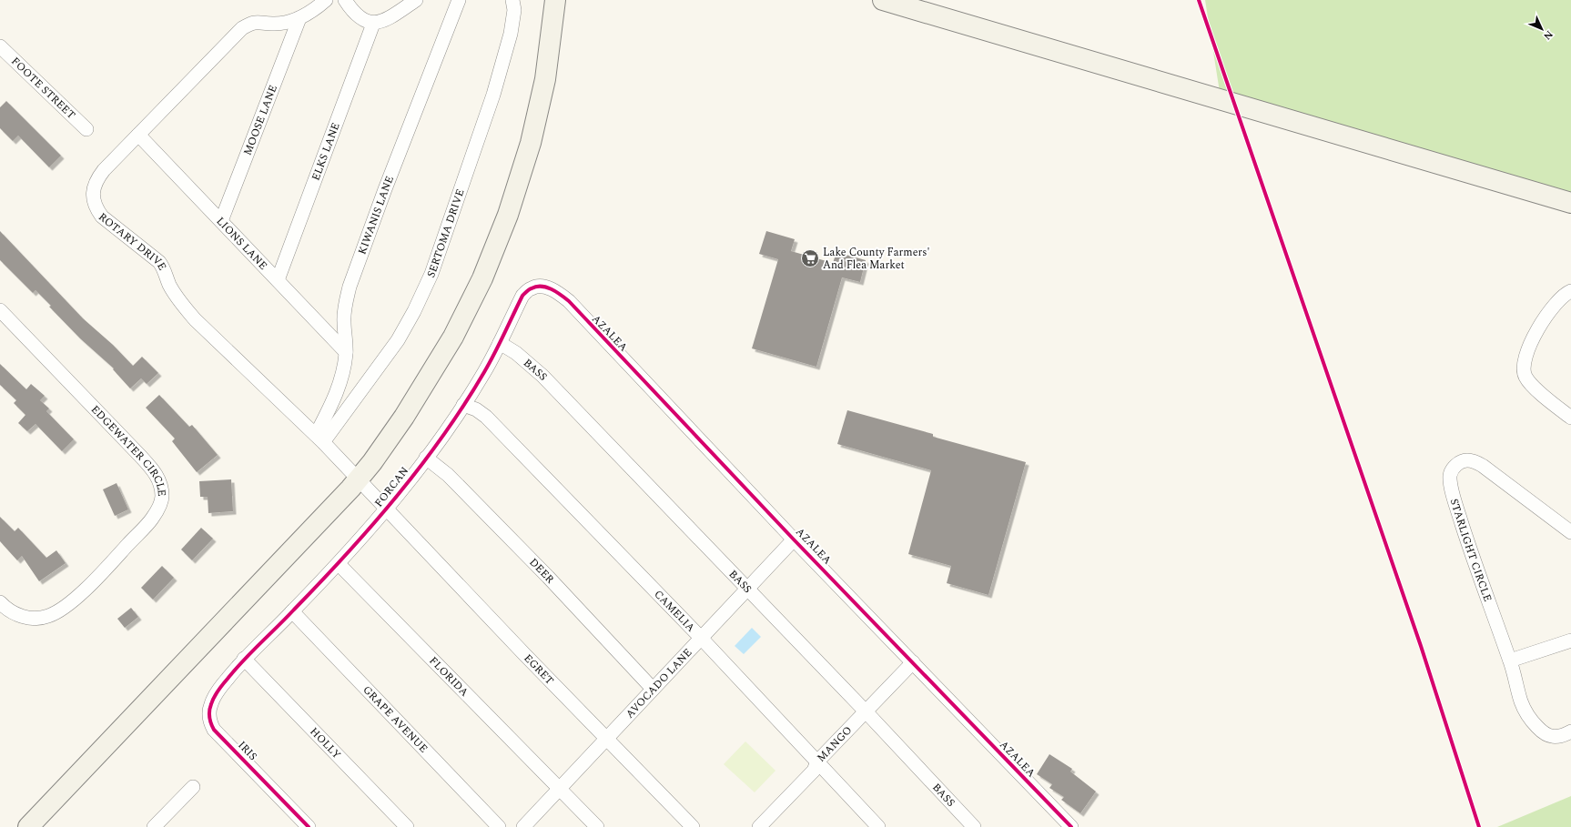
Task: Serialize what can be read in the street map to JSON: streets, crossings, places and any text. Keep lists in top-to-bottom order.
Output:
{
  "streets": {
    "street": [
      "FOOTE STREET",
      "MOOSE LANE",
      "ELKS LANE",
      "KIWANIS LANE",
      "SERTOMA DRIVE",
      "ROTARY DRIVE",
      "LIONS LANE",
      "AZALEA",
      "BASS",
      "EDGEWATER CIRCLE",
      "FORCAN",
      "STARLIGHT CIRCLE",
      "DEER",
      "CAMELIA",
      "EGRET",
      "FLORIDA",
      "AVOCADO LANE",
      "GRAPE AVENUE",
      "HOLLY",
      "MANGO",
      "IRIS"
    ]
  },
  "crossings": [
    ["MOOSE LANE", "ROTARY DRIVE"],
    ["MOOSE LANE", "LIONS LANE"],
    ["ELKS LANE", "LIONS LANE"],
    ["KIWANIS LANE", "SERTOMA DRIVE"],
    ["KIWANIS LANE", "ROTARY DRIVE"],
    ["KIWANIS LANE", "LIONS LANE"],
    ["SERTOMA DRIVE", "ROTARY DRIVE"],
    ["ROTARY DRIVE", "LIONS LANE"],
    ["ROTARY DRIVE", "EGRET"],
    ["AZALEA", "FORCAN"],
    ["AZALEA", "AVOCADO LANE"],
    ["AZALEA", "MANGO"],
    ["BASS", "FORCAN"],
    ["BASS", "AVOCADO LANE"],
    ["BASS", "MANGO"],
    ["FORCAN", "DEER"],
    ["FORCAN", "CAMELIA"],
    ["FORCAN", "EGRET"],
    ["FORCAN", "FLORIDA"],
    ["FORCAN", "GRAPE AVENUE"],
    ["FORCAN", "HOLLY"],
    ["FORCAN", "IRIS"],
    ["DEER", "AVOCADO LANE"],
    ["CAMELIA", "AVOCADO LANE"],
    ["CAMELIA", "MANGO"],
    ["EGRET", "AVOCADO LANE"],
    ["FLORIDA", "AVOCADO LANE"]
  ],
  "places": {
    "supermarket": ["Lake County Farmers' And Flea Market"]
  },
  "north": "bottom right"
}
